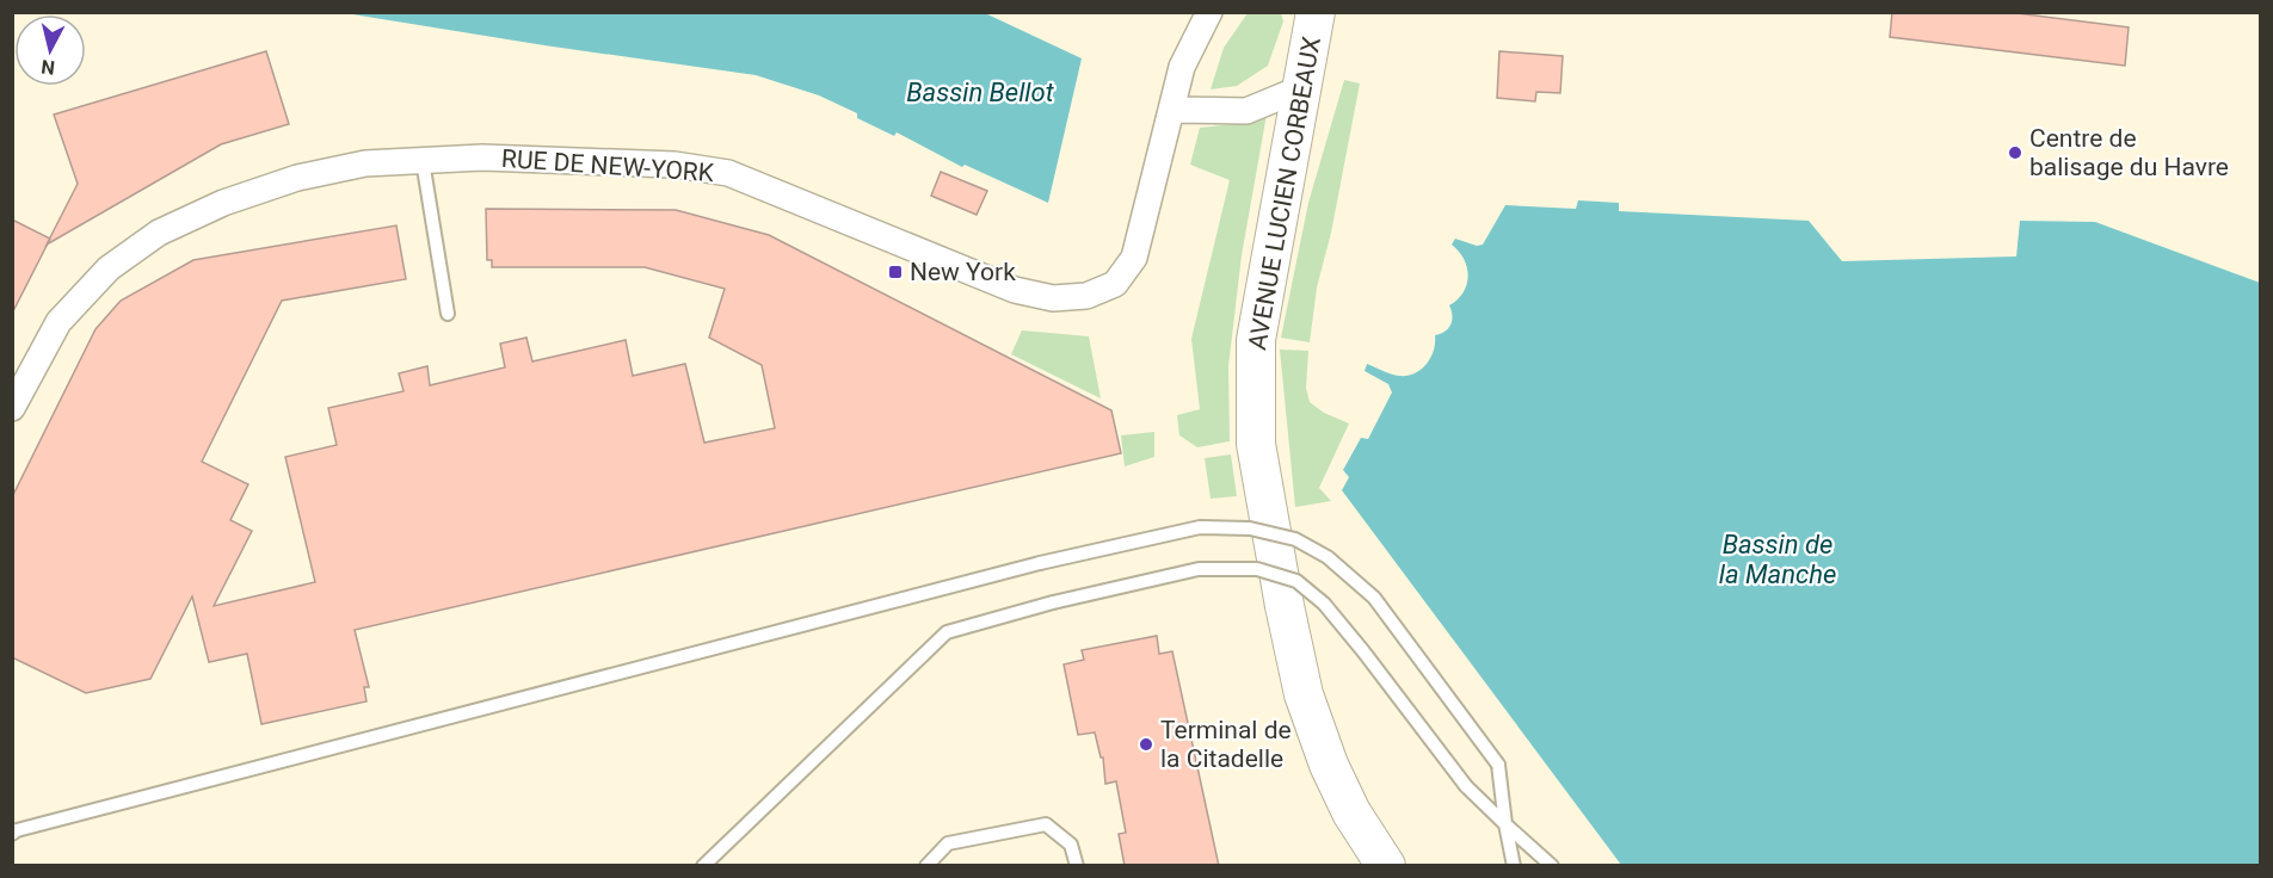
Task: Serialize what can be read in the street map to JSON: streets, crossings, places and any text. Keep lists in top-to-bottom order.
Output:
{
  "streets": {
    "main road": ["AVENUE LUCIEN CORBEAUX"],
    "street": ["RUE DE NEW-YORK"]
  },
  "water": ["Bassin Bellot", "Bassin de la Manche"],
  "places": {
    "other": ["Centre de balisage du Havre", "Terminal de la Citadelle"],
    "transit": ["New York"]
  },
  "north": "bottom"
}
